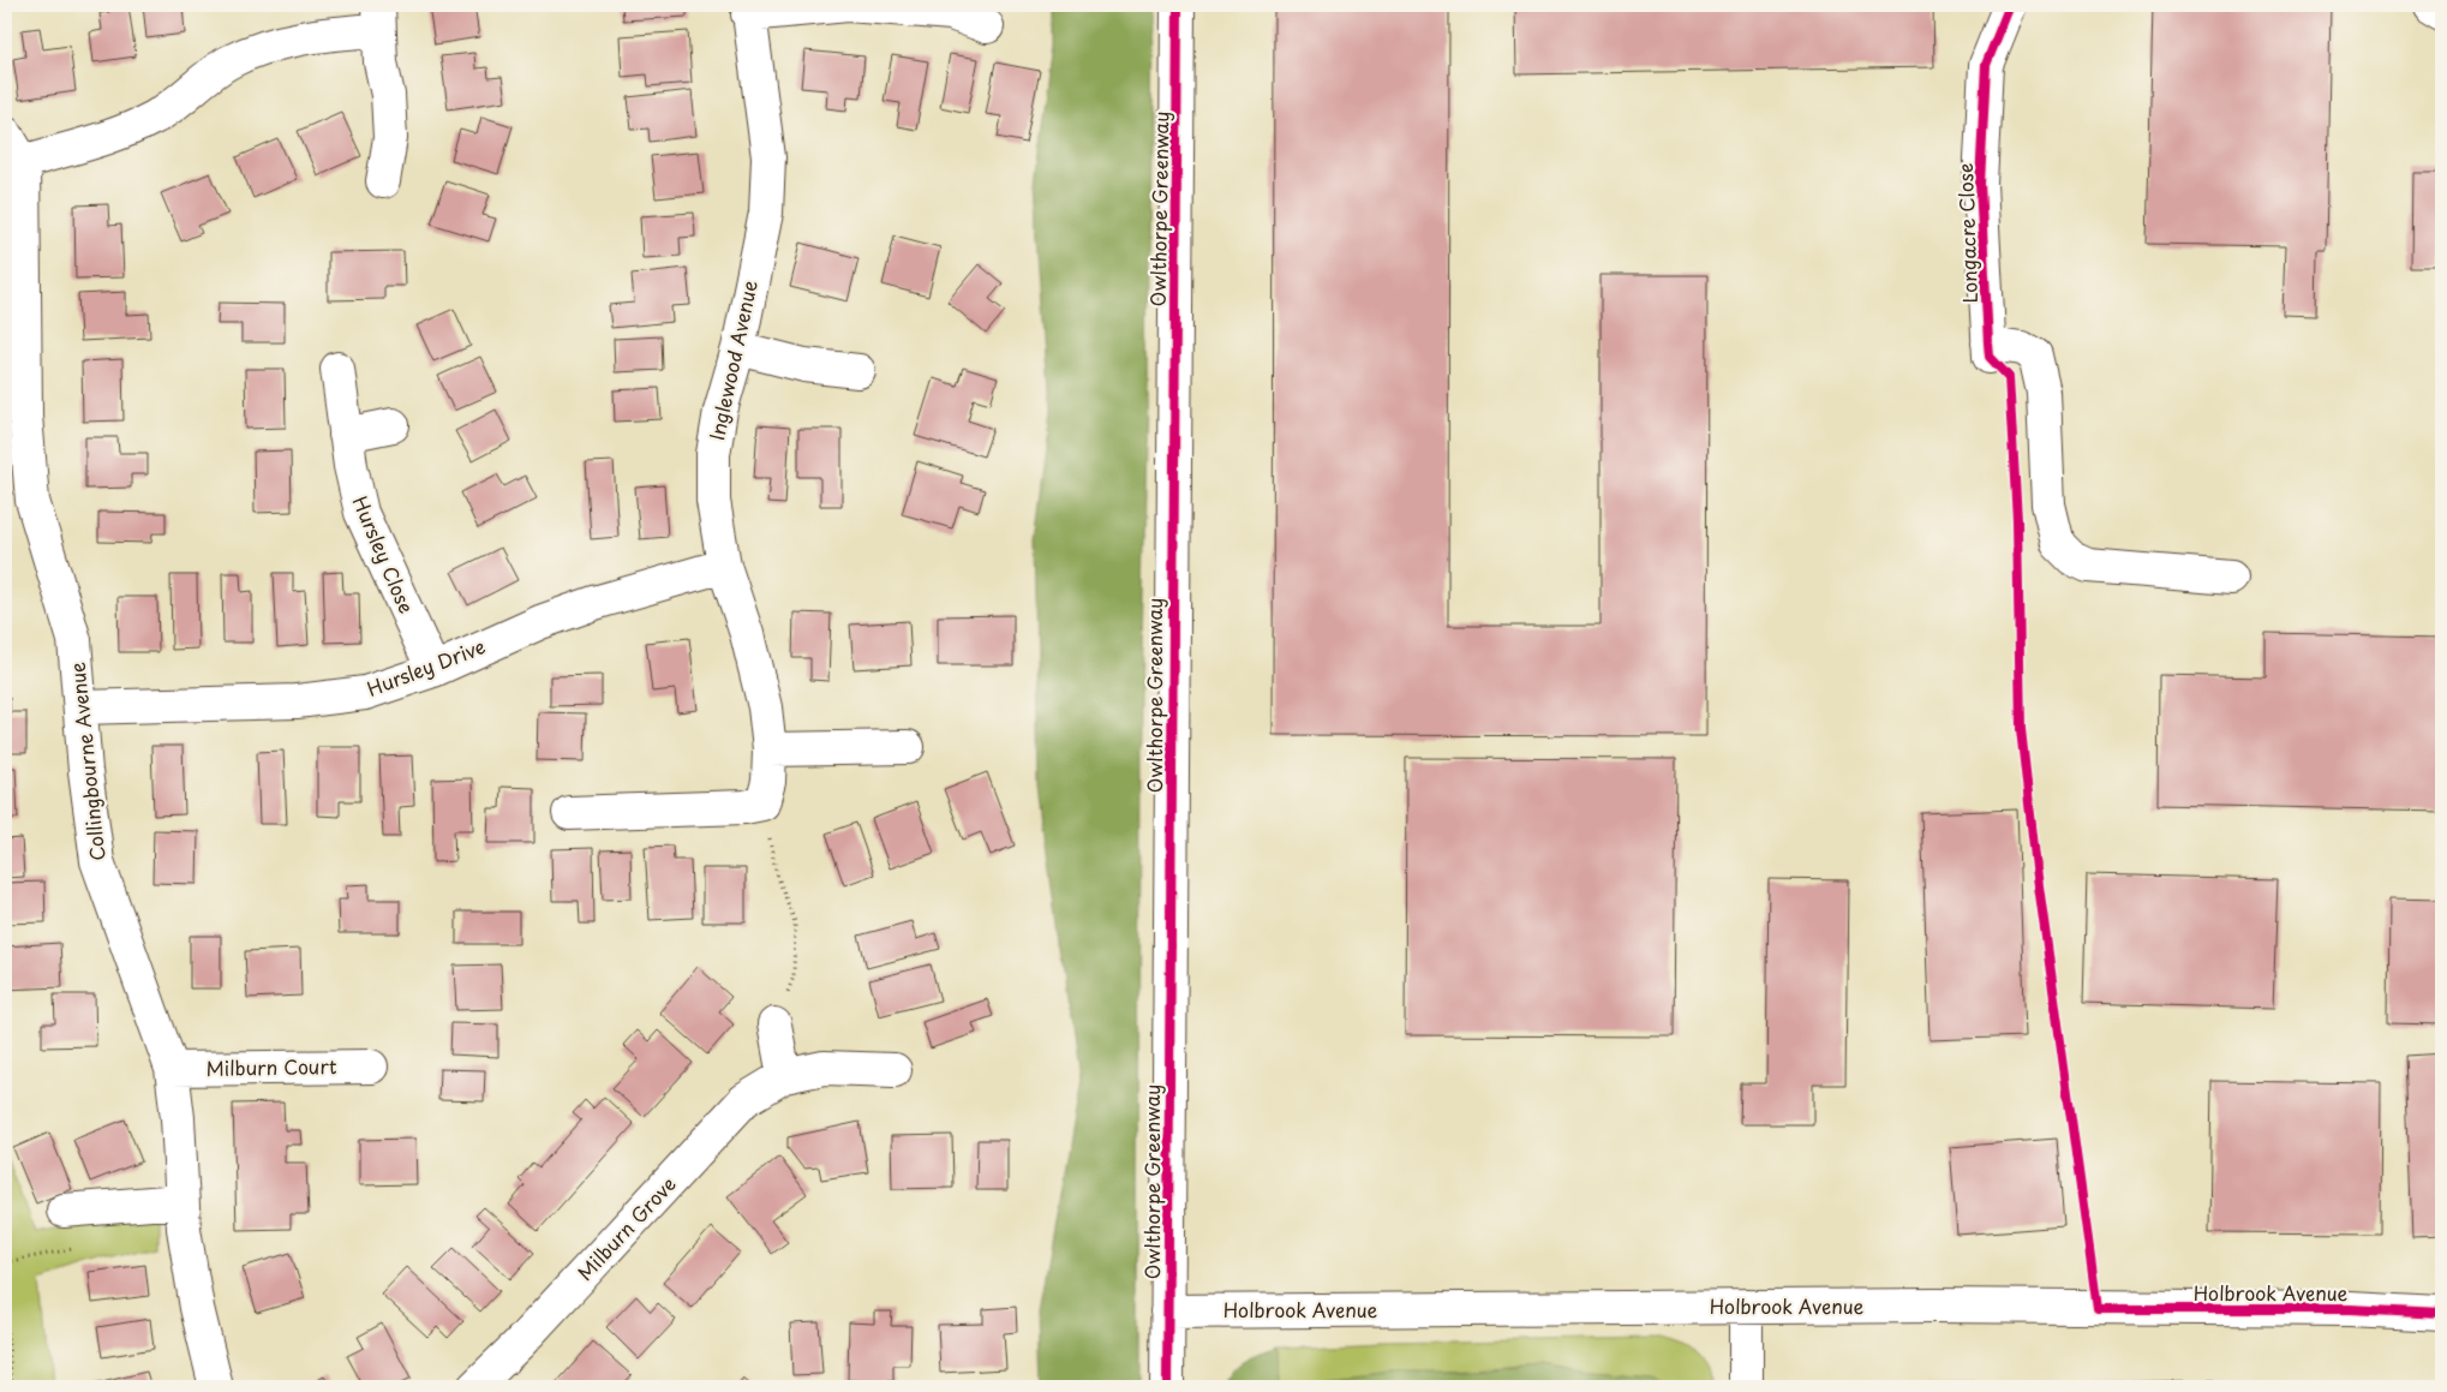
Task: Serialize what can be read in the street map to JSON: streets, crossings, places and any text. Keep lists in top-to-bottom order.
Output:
{
  "streets": {
    "street": [
      "Owlthorpe Greenway",
      "Longacre Close",
      "Inglewood Avenue",
      "Hursley Close",
      "Hursley Drive",
      "Collingbourne Avenue",
      "Milburn Court",
      "Milburn Grove",
      "Holbrook Avenue"
    ]
  },
  "crossings": [
    ["Owlthorpe Greenway", "Holbrook Avenue"],
    ["Inglewood Avenue", "Hursley Drive"],
    ["Hursley Close", "Hursley Drive"],
    ["Hursley Drive", "Collingbourne Avenue"],
    ["Collingbourne Avenue", "Milburn Court"]
  ]
}
